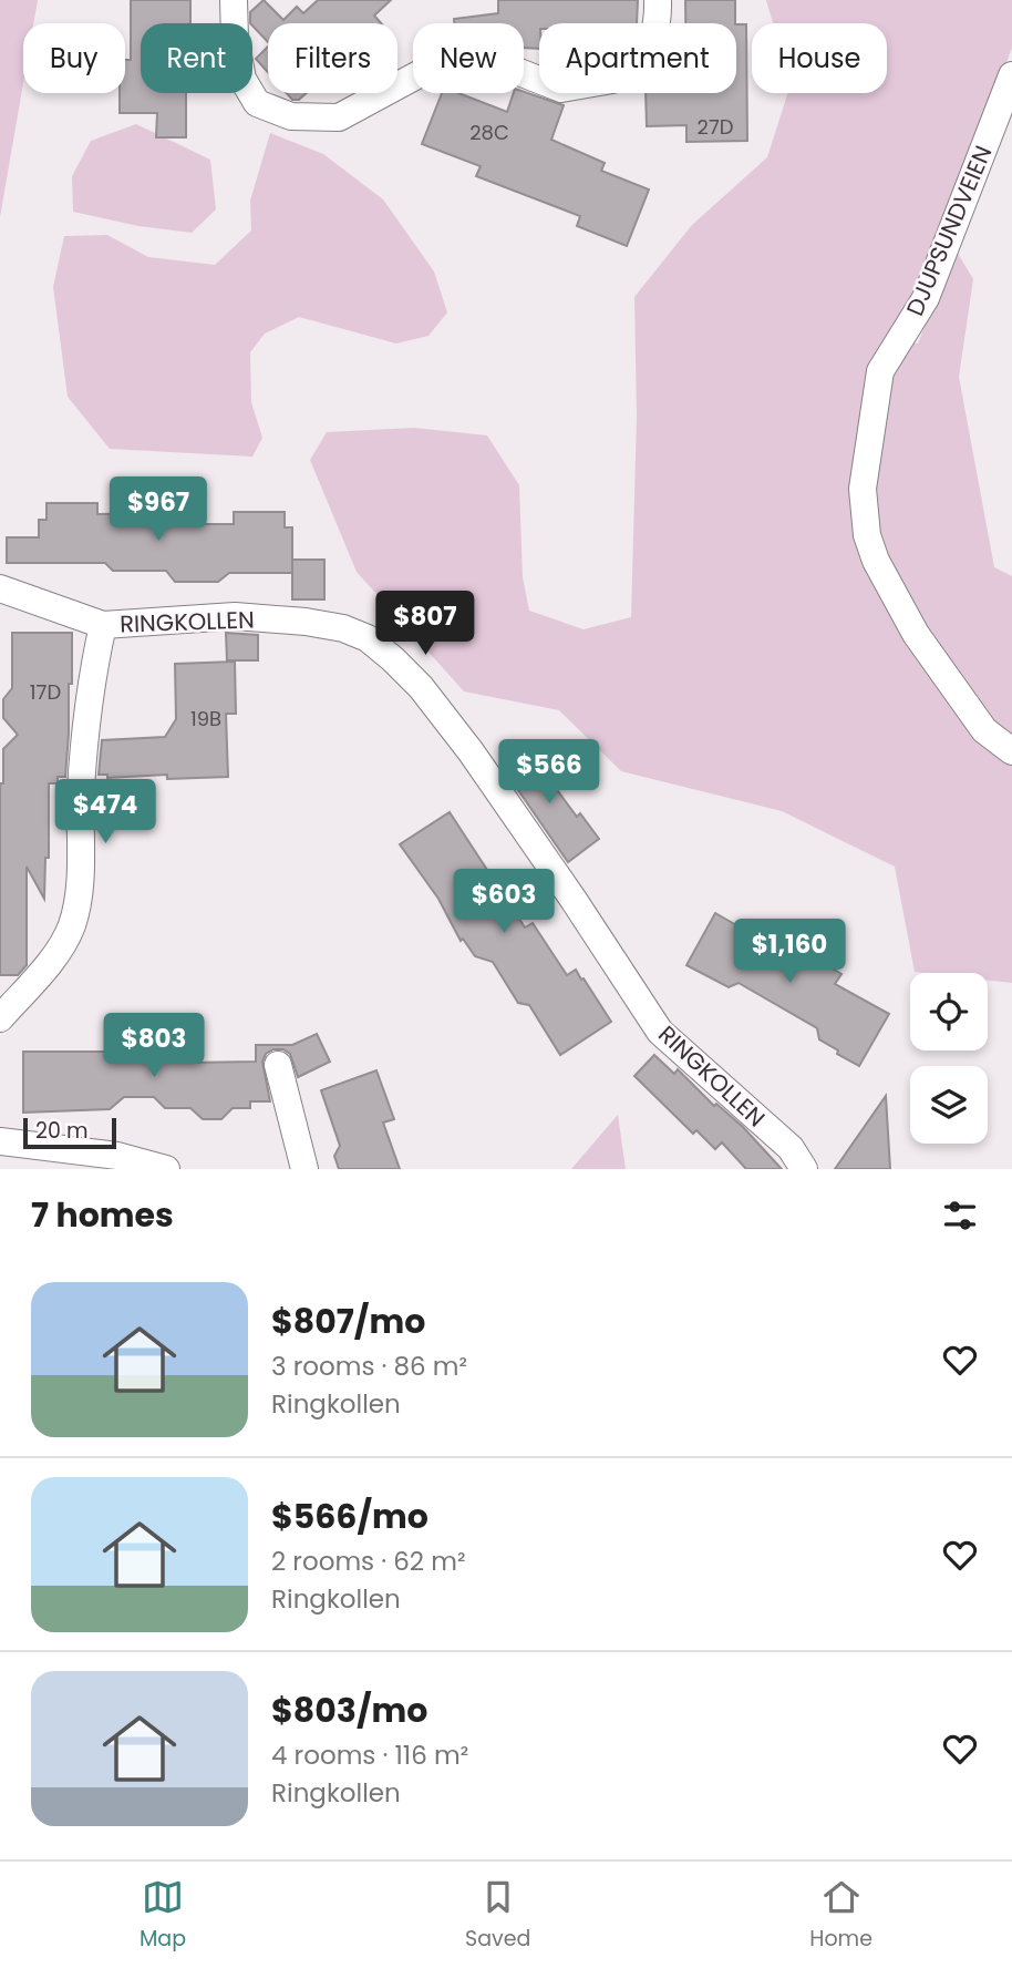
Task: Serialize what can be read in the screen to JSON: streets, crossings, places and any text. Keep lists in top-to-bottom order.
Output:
{
  "streets": {
    "street": ["DJUPSUNDVEIEN", "RINGKOLLEN"]
  },
  "house_numbers": [
    "27D",
    "28C",
    "17D",
    "19B"
  ],
  "scale_bar": "20 m",
  "page": {
    "chip": [
      "Buy",
      "Rent",
      "Filters",
      "New",
      "Apartment",
      "House"
    ],
    "price": [
      "$967",
      "$807",
      "$566",
      "$474",
      "$603",
      "$1,160",
      "$803"
    ],
    "scale": "20 m",
    "heading": "7 homes",
    "list": [
      {
        "name": "$807/mo",
        "note": "3 rooms · 86 m² · Ringkollen"
      },
      {
        "name": "$566/mo",
        "note": "2 rooms · 62 m² · Ringkollen"
      },
      {
        "name": "$803/mo",
        "note": "4 rooms · 116 m² · Ringkollen"
      }
    ],
    "tabs": ["Map", "Saved", "Home"]
  }
}
